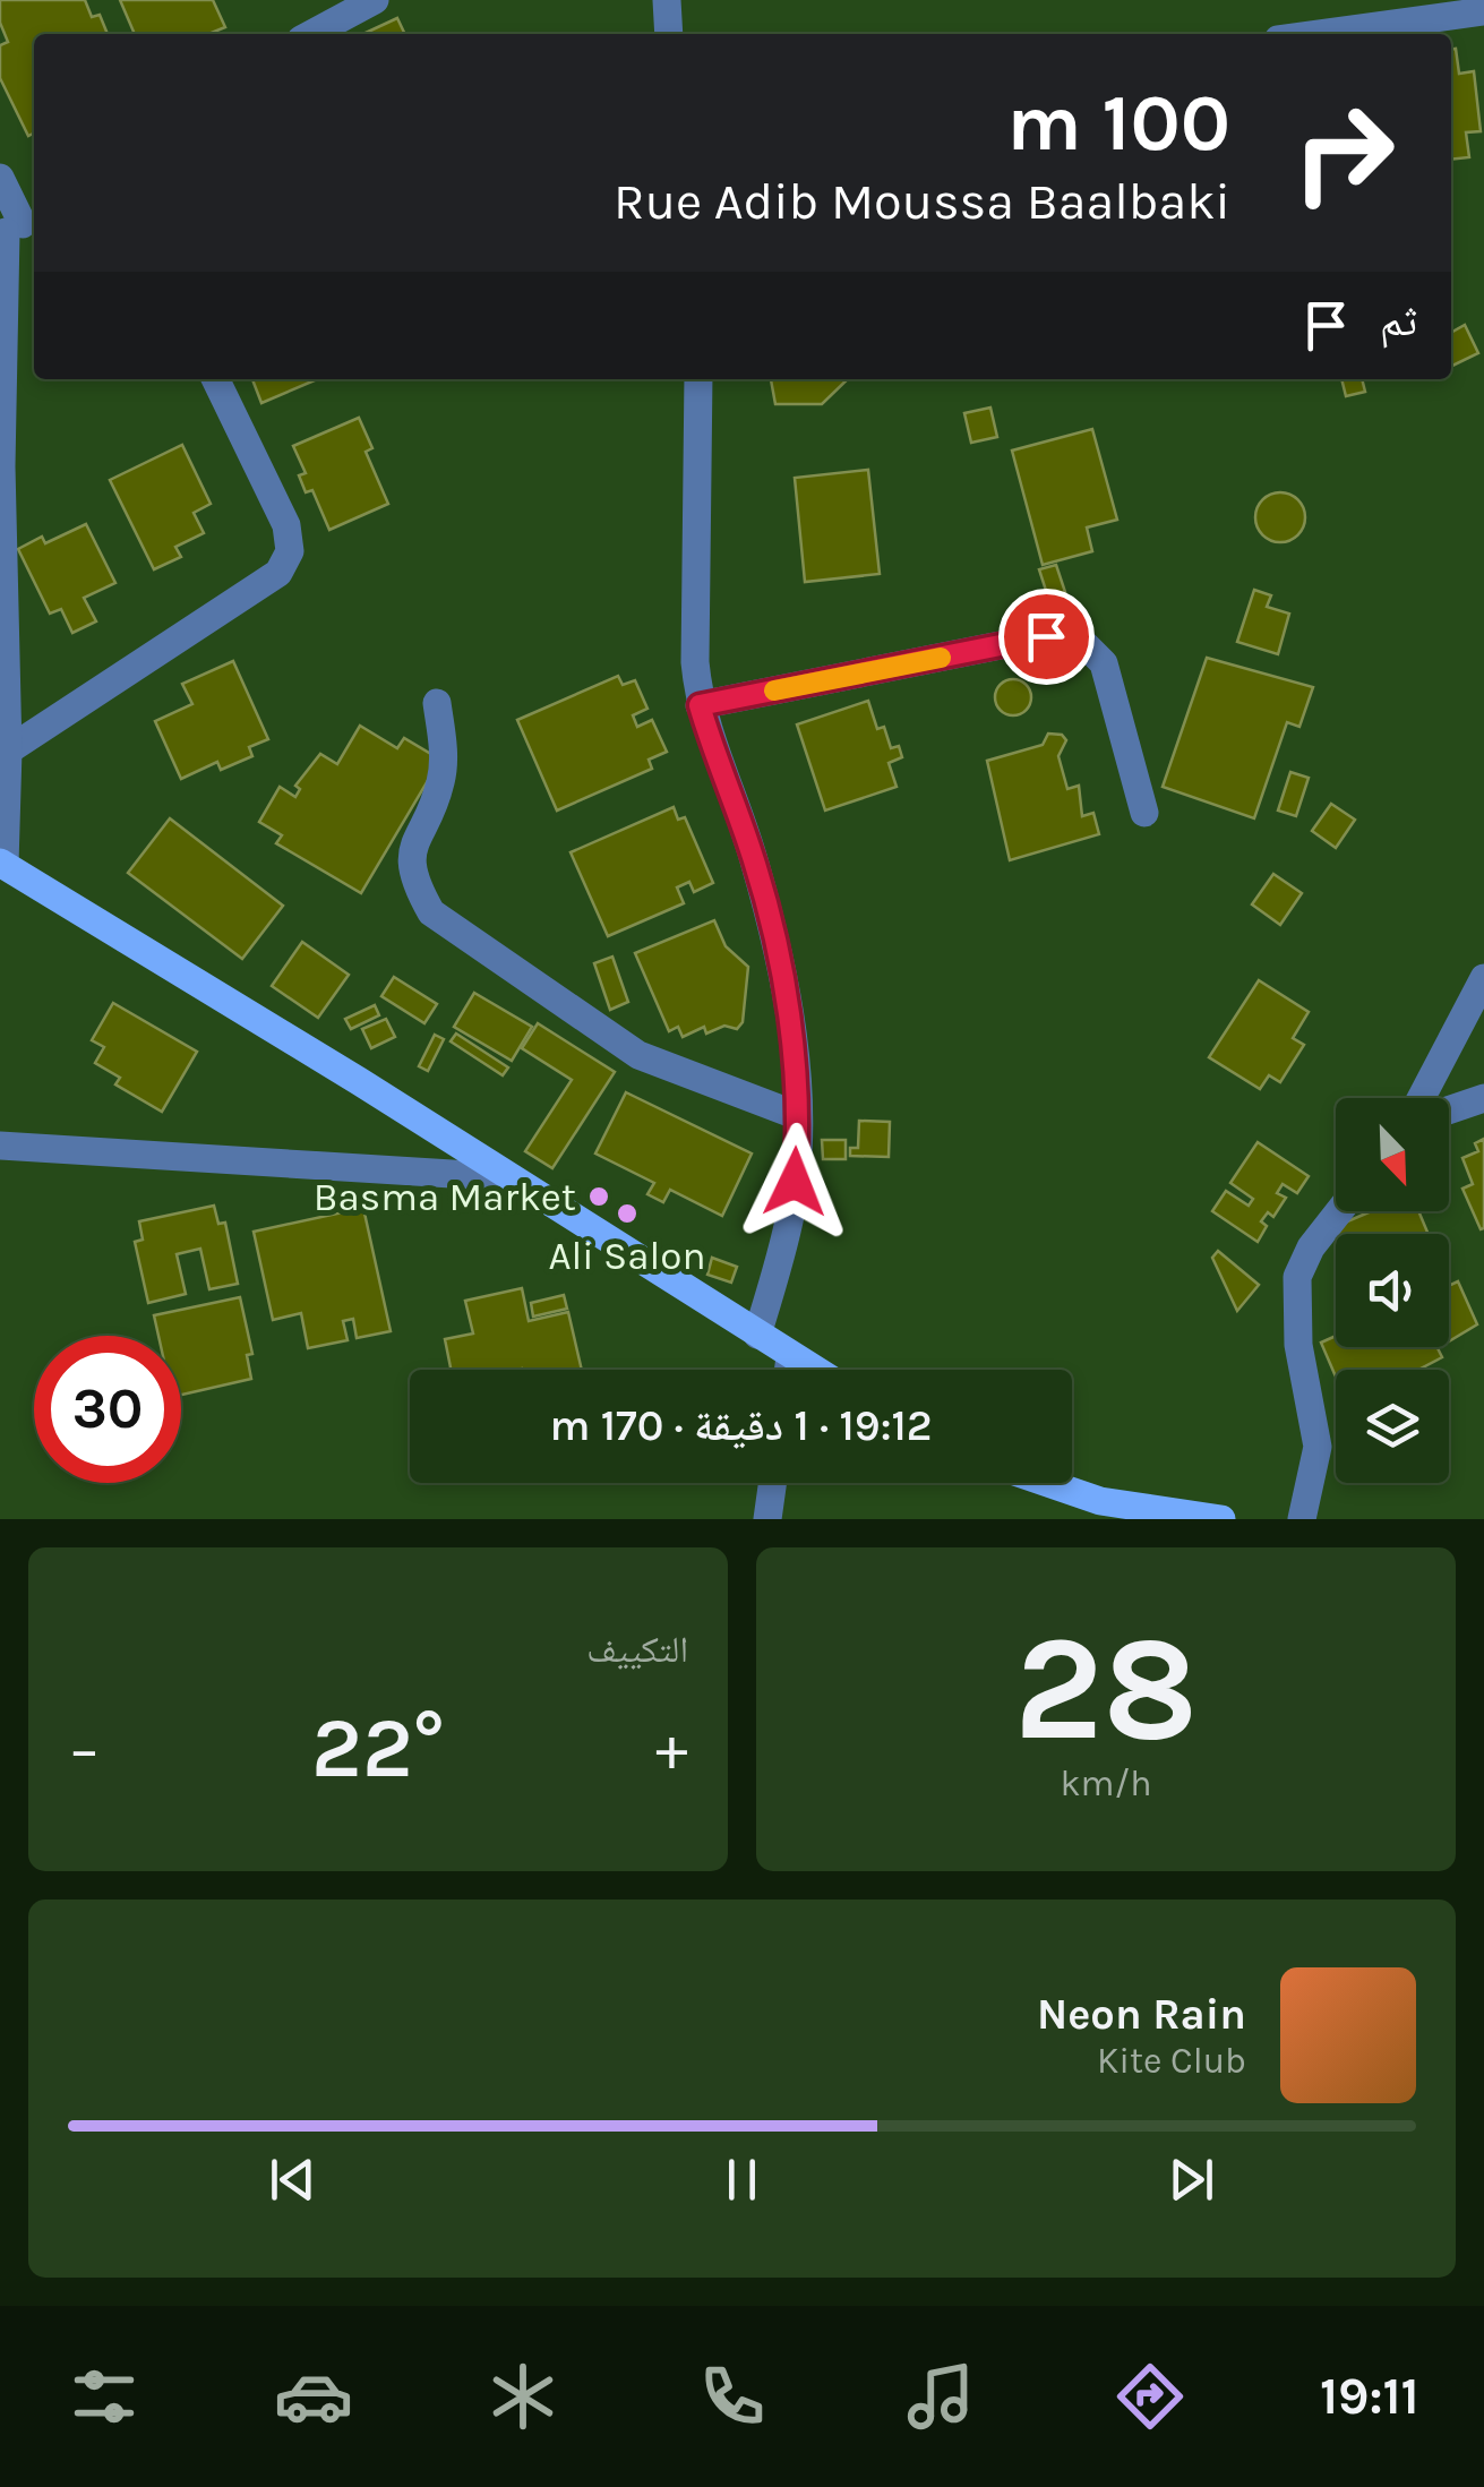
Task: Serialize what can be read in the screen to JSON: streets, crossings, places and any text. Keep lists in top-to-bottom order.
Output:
{
  "places": ["Basma Market", "Ali Salon"],
  "north": "bottom right",
  "page": {
    "turn": ["100 m", "Rue Adib Moussa Baalbaki"],
    "then": "ثم",
    "limit": "30",
    "trip": "19:12 · 1 دقيقة · 170 m",
    "tile": [
      ["28", "km/h"],
      "التكييف"
    ],
    "heat": ["−", "22°", "+"],
    "song": ["Neon Rain", "Kite Club"],
    "tabs": "19:11"
  }
}
